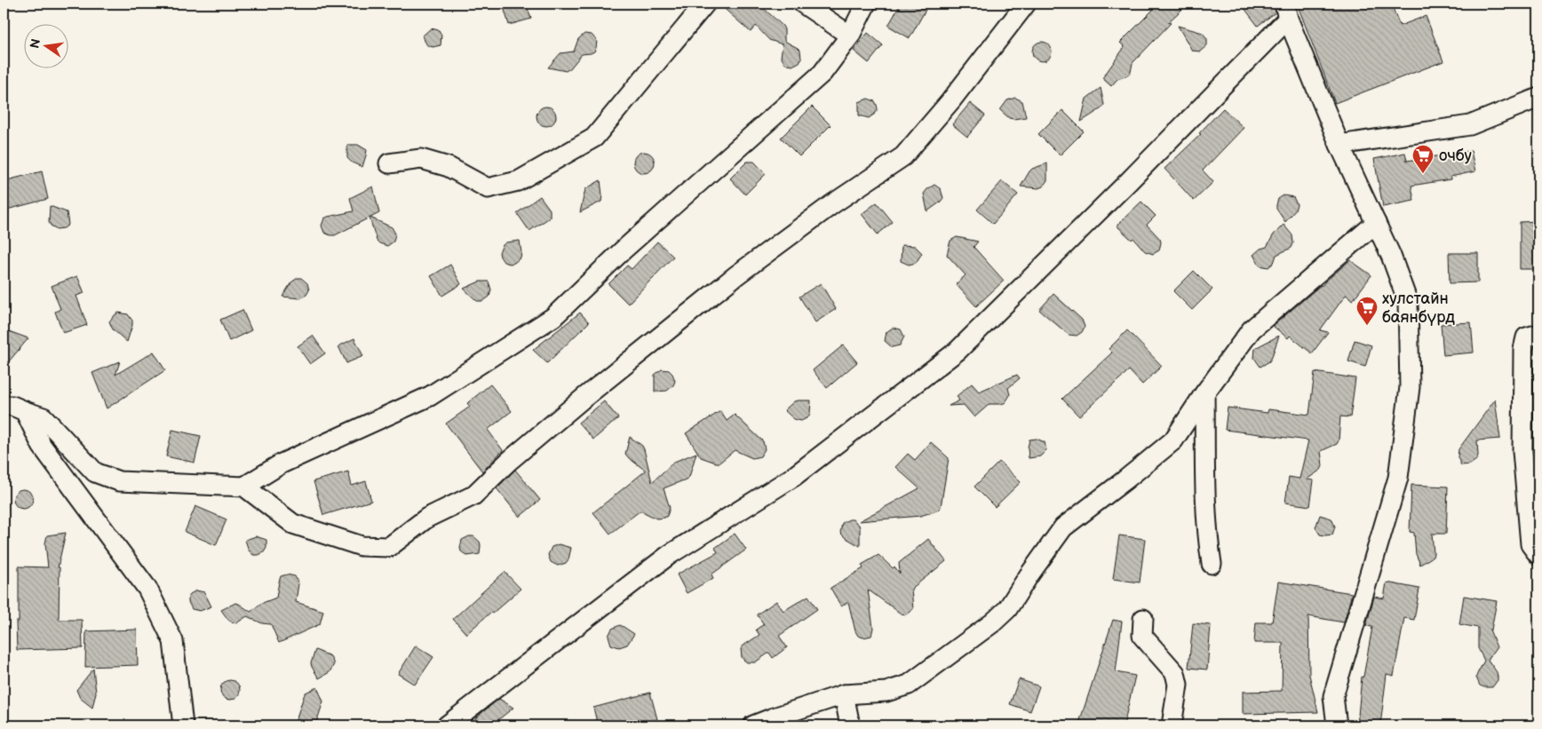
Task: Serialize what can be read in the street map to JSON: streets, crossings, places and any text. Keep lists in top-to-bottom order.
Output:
{
  "places": {
    "supermarket": ["очбу", "хулстайн баянбүрд"]
  },
  "north": "left"
}
